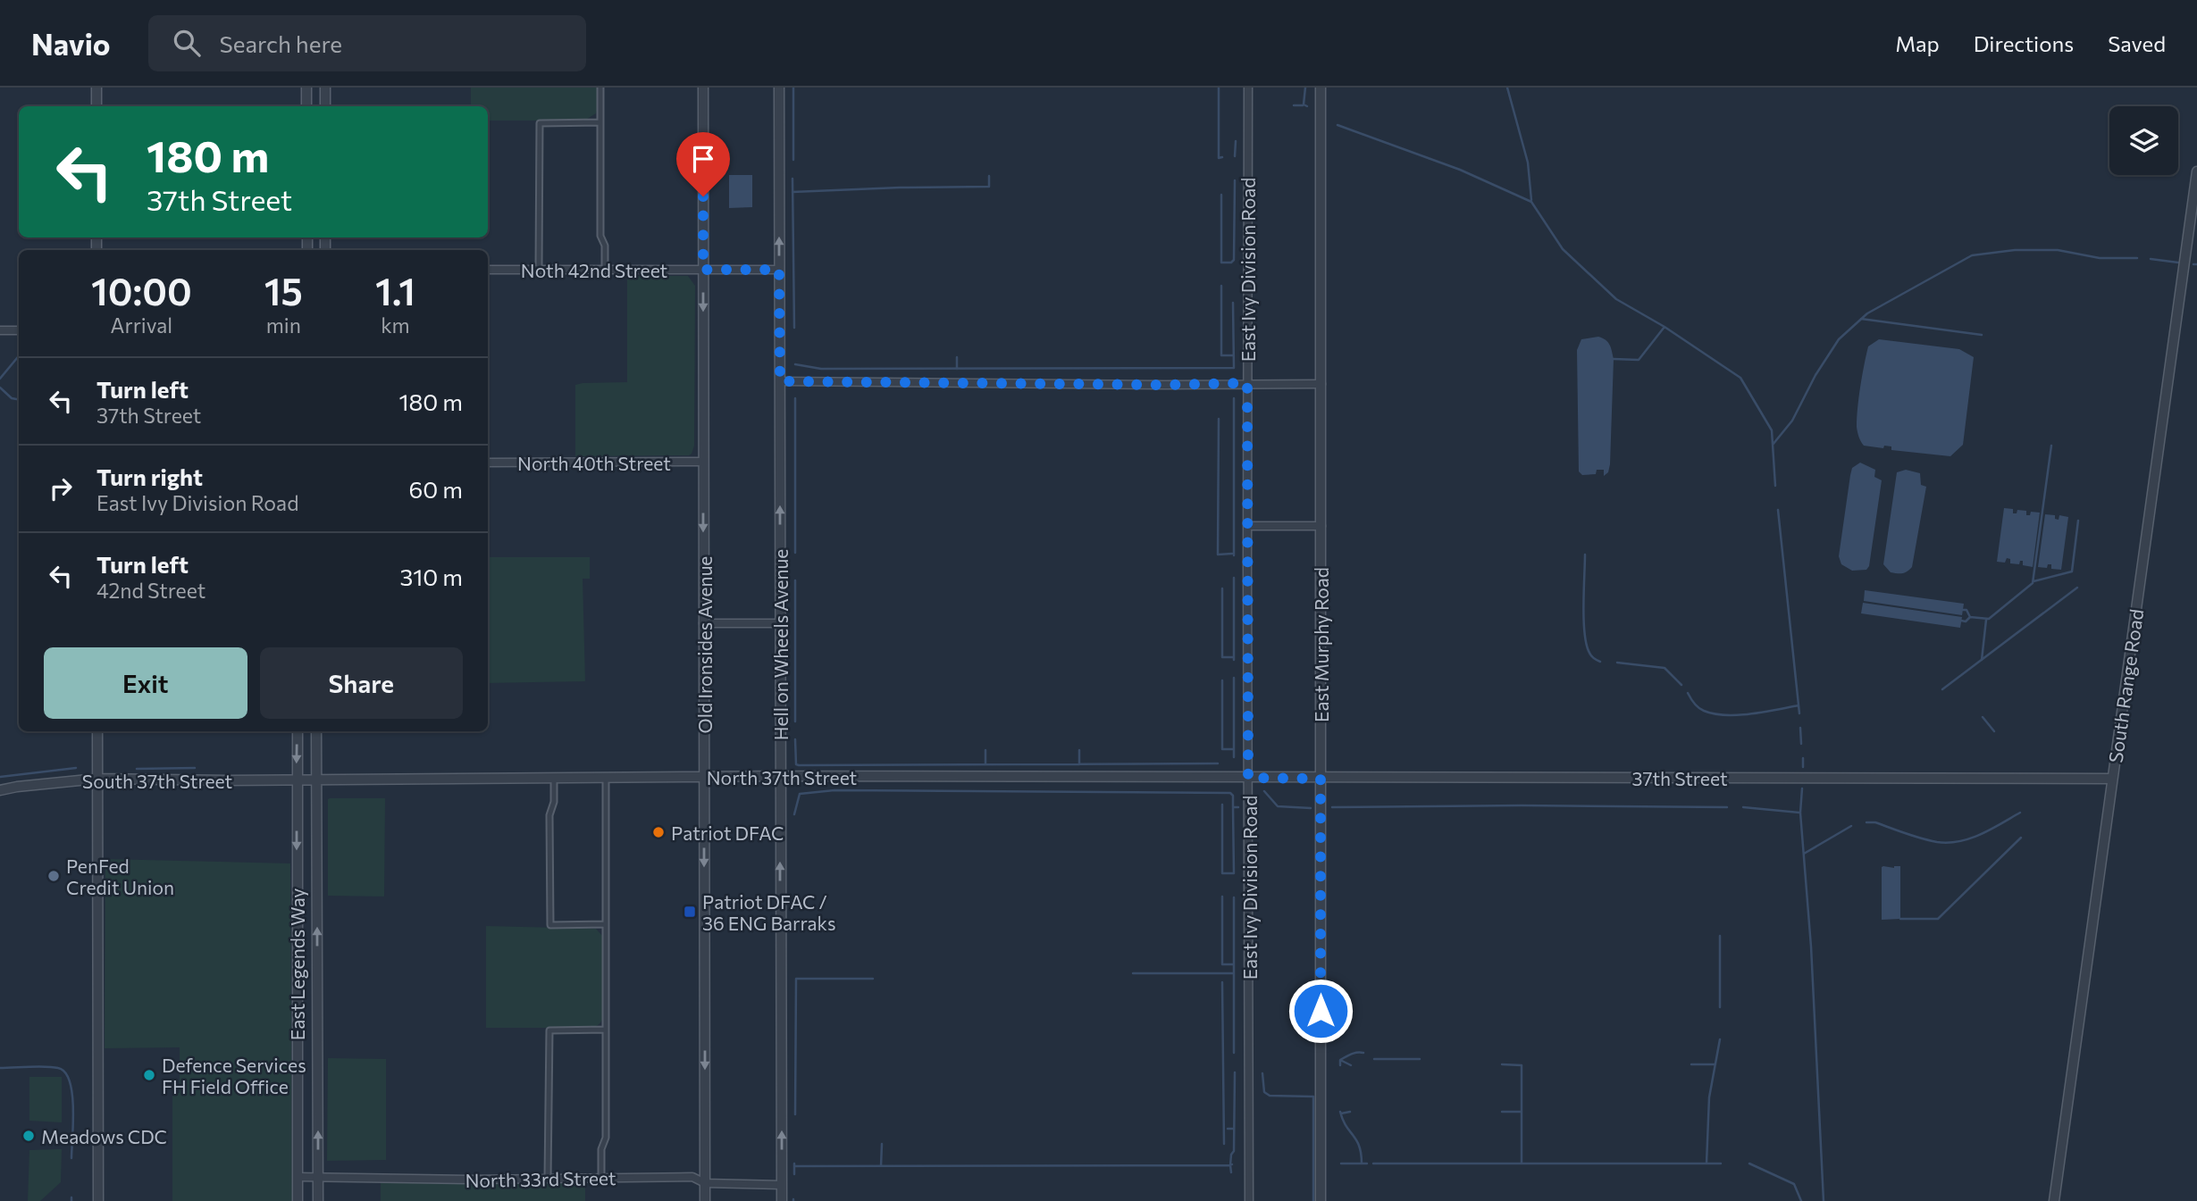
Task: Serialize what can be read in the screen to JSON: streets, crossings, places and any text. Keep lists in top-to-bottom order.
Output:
{
  "streets": {
    "street": [
      "Noth 42nd Street",
      "East Ivy Division Road",
      "North 40th Street",
      "Old Ironsides Avenue",
      "Hell on Wheels Avenue",
      "East Murphy Road",
      "South Range Road",
      "North 37th Street",
      "37th Street",
      "South 37th Street",
      "East Legends Way",
      "North 33rd Street"
    ]
  },
  "crossings": [
    ["Noth 42nd Street", "Old Ironsides Avenue"],
    ["Noth 42nd Street", "Hell on Wheels Avenue"],
    ["East Ivy Division Road", "North 37th Street"],
    ["East Ivy Division Road", "37th Street"],
    ["North 40th Street", "Old Ironsides Avenue"],
    ["Old Ironsides Avenue", "North 37th Street"],
    ["Old Ironsides Avenue", "North 33rd Street"],
    ["Hell on Wheels Avenue", "North 37th Street"],
    ["Hell on Wheels Avenue", "North 33rd Street"],
    ["East Murphy Road", "37th Street"],
    ["South Range Road", "37th Street"],
    ["North 37th Street", "37th Street"],
    ["North 37th Street", "South 37th Street"],
    ["North 37th Street", "East Legends Way"],
    ["South 37th Street", "East Legends Way"],
    ["East Legends Way", "North 33rd Street"]
  ],
  "one_way": ["Old Ironsides Avenue", "Hell on Wheels Avenue"],
  "places": {
    "other": [
      "Patriot DFAC",
      "PenFed Credit Union",
      "Defence Services FH Field Office",
      "Meadows CDC"
    ],
    "transit": ["Patriot DFAC / 36 ENG Barraks"]
  },
  "page": {
    "header": "Navio",
    "search": "Search here",
    "nav": ["Map", "Directions", "Saved"],
    "turn": ["180 m", "37th Street"],
    "eta": [
      "10:00",
      "Arrival",
      "15",
      "min",
      "1.1",
      "km"
    ],
    "list": [
      {
        "name": "Turn left",
        "note": "37th Street",
        "value": "180 m"
      },
      {
        "name": "Turn right",
        "note": "East Ivy Division Road",
        "value": "60 m"
      },
      {
        "name": "Turn left",
        "note": "42nd Street",
        "value": "310 m"
      }
    ],
    "buttons": ["Exit", "Share"]
  }
}
